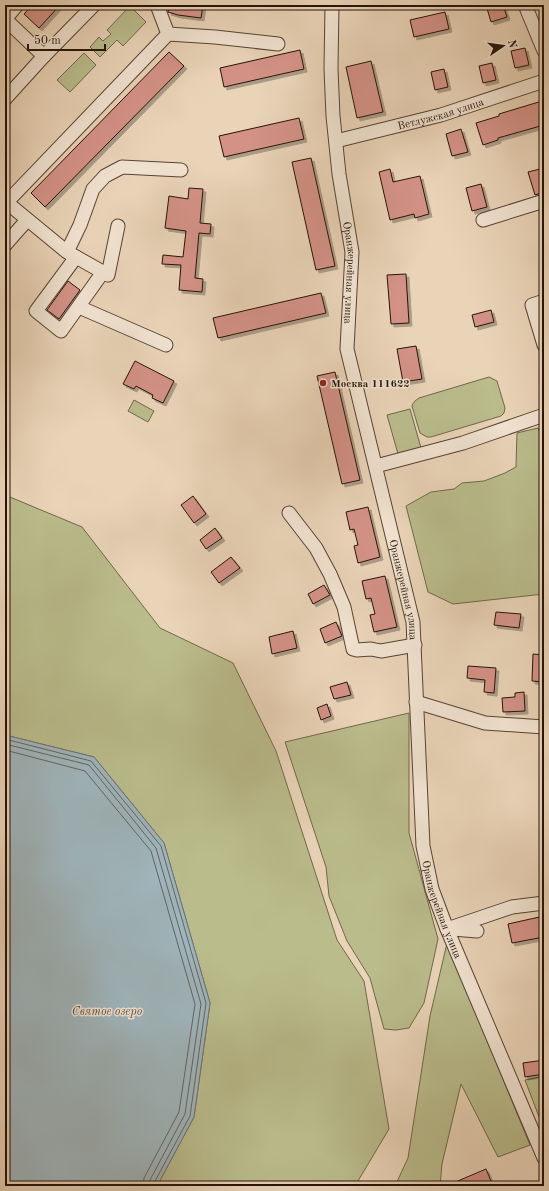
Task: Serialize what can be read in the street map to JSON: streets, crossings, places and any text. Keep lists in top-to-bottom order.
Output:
{
  "streets": {
    "street": ["Ветлужская улица", "Оранжерейная улица"]
  },
  "crossings": [
    ["Ветлужская улица", "Оранжерейная улица"]
  ],
  "water": ["Святое озеро"],
  "places": ["Москва 111622"],
  "scale_bar": "50 m",
  "north": "right"
}
